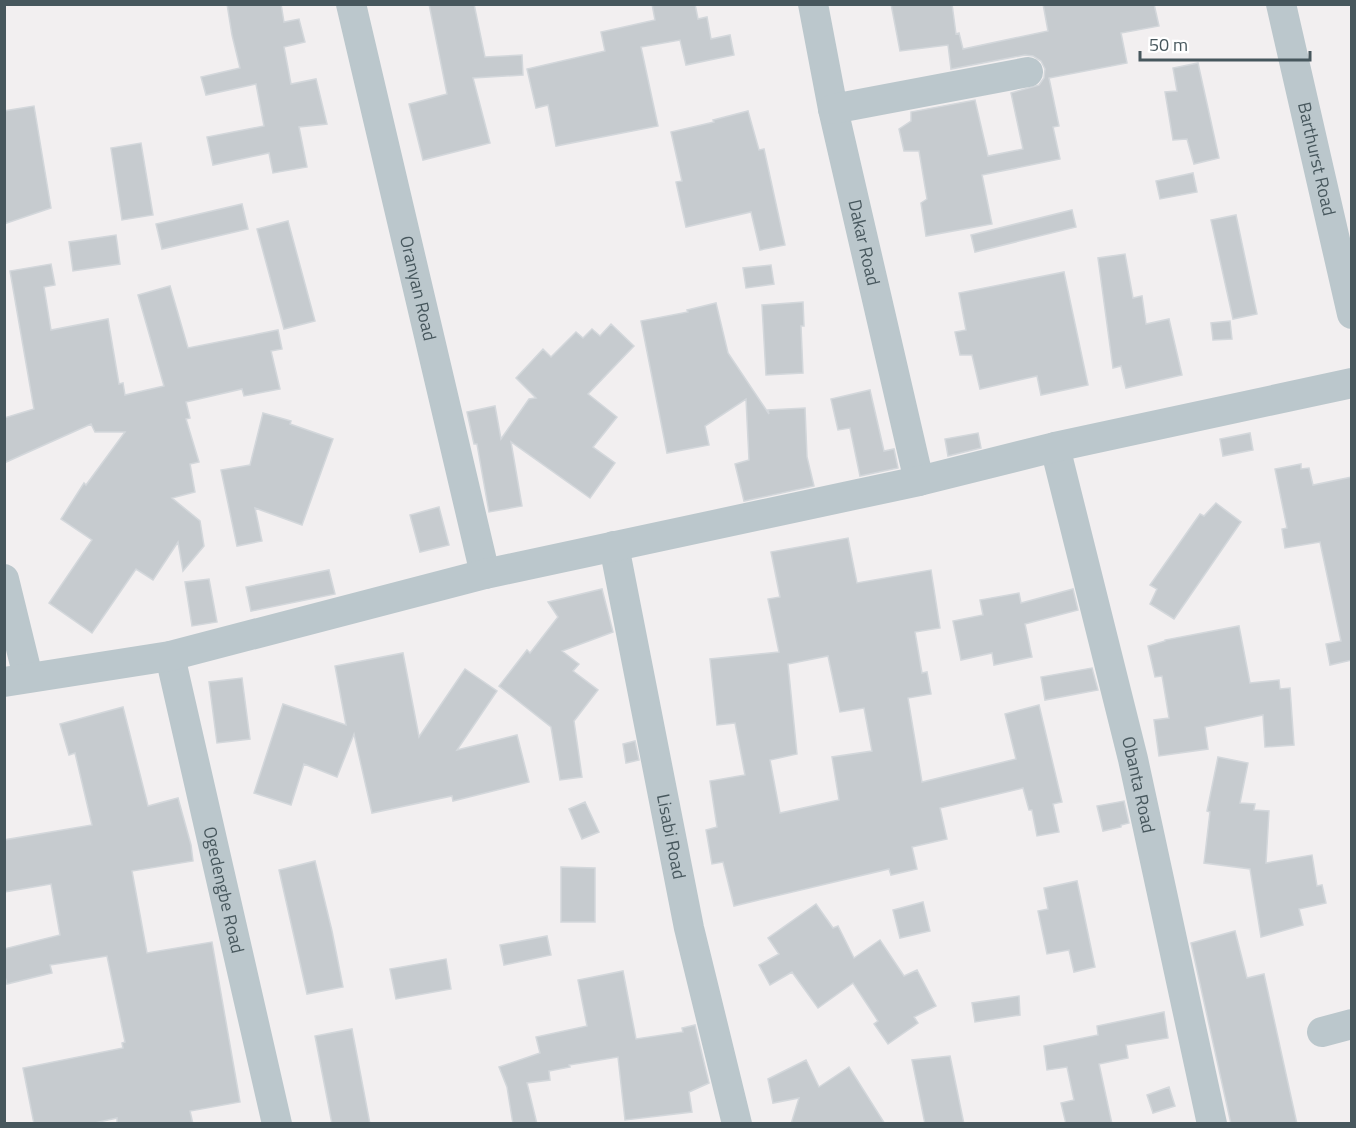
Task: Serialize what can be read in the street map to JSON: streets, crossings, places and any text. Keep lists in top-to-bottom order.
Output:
{
  "streets": {
    "street": [
      "Barthurst Road",
      "Dakar Road",
      "Oranyan Road",
      "Obanta Road",
      "Lisabi Road",
      "Ogedengbe Road"
    ]
  },
  "scale_bar": "50 m"
}
